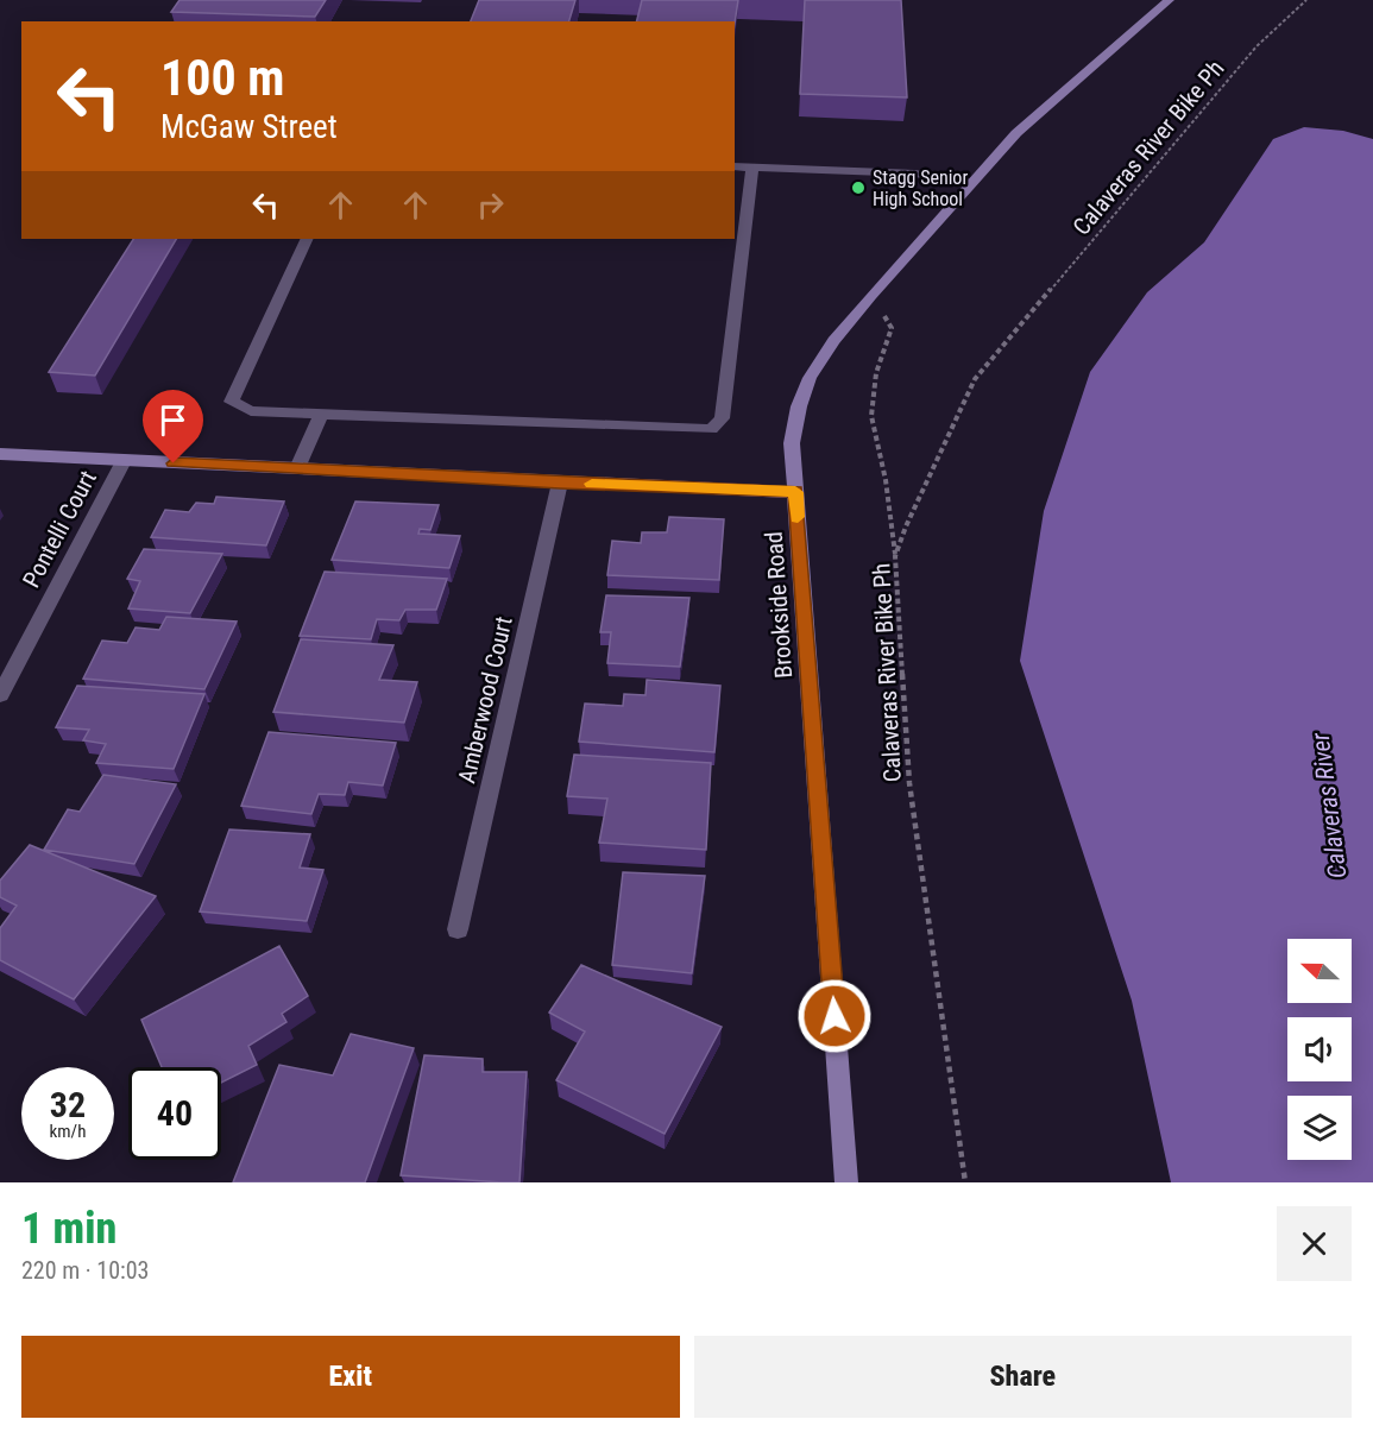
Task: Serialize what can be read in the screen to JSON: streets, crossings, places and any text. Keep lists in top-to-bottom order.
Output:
{
  "streets": {
    "street": ["Pontelli Court", "Brookside Road", "Amberwood Court"],
    "path": ["Calaveras River Bike Ph"]
  },
  "water": ["Calaveras River"],
  "places": ["Stagg Senior High School"],
  "north": "left",
  "page": {
    "turn": ["100 m", "McGaw Street"],
    "speed": "32 km/h",
    "limit": "40",
    "heading": ["1 min", "220 m · 10:03"],
    "buttons": ["Exit", "Share"]
  }
}
